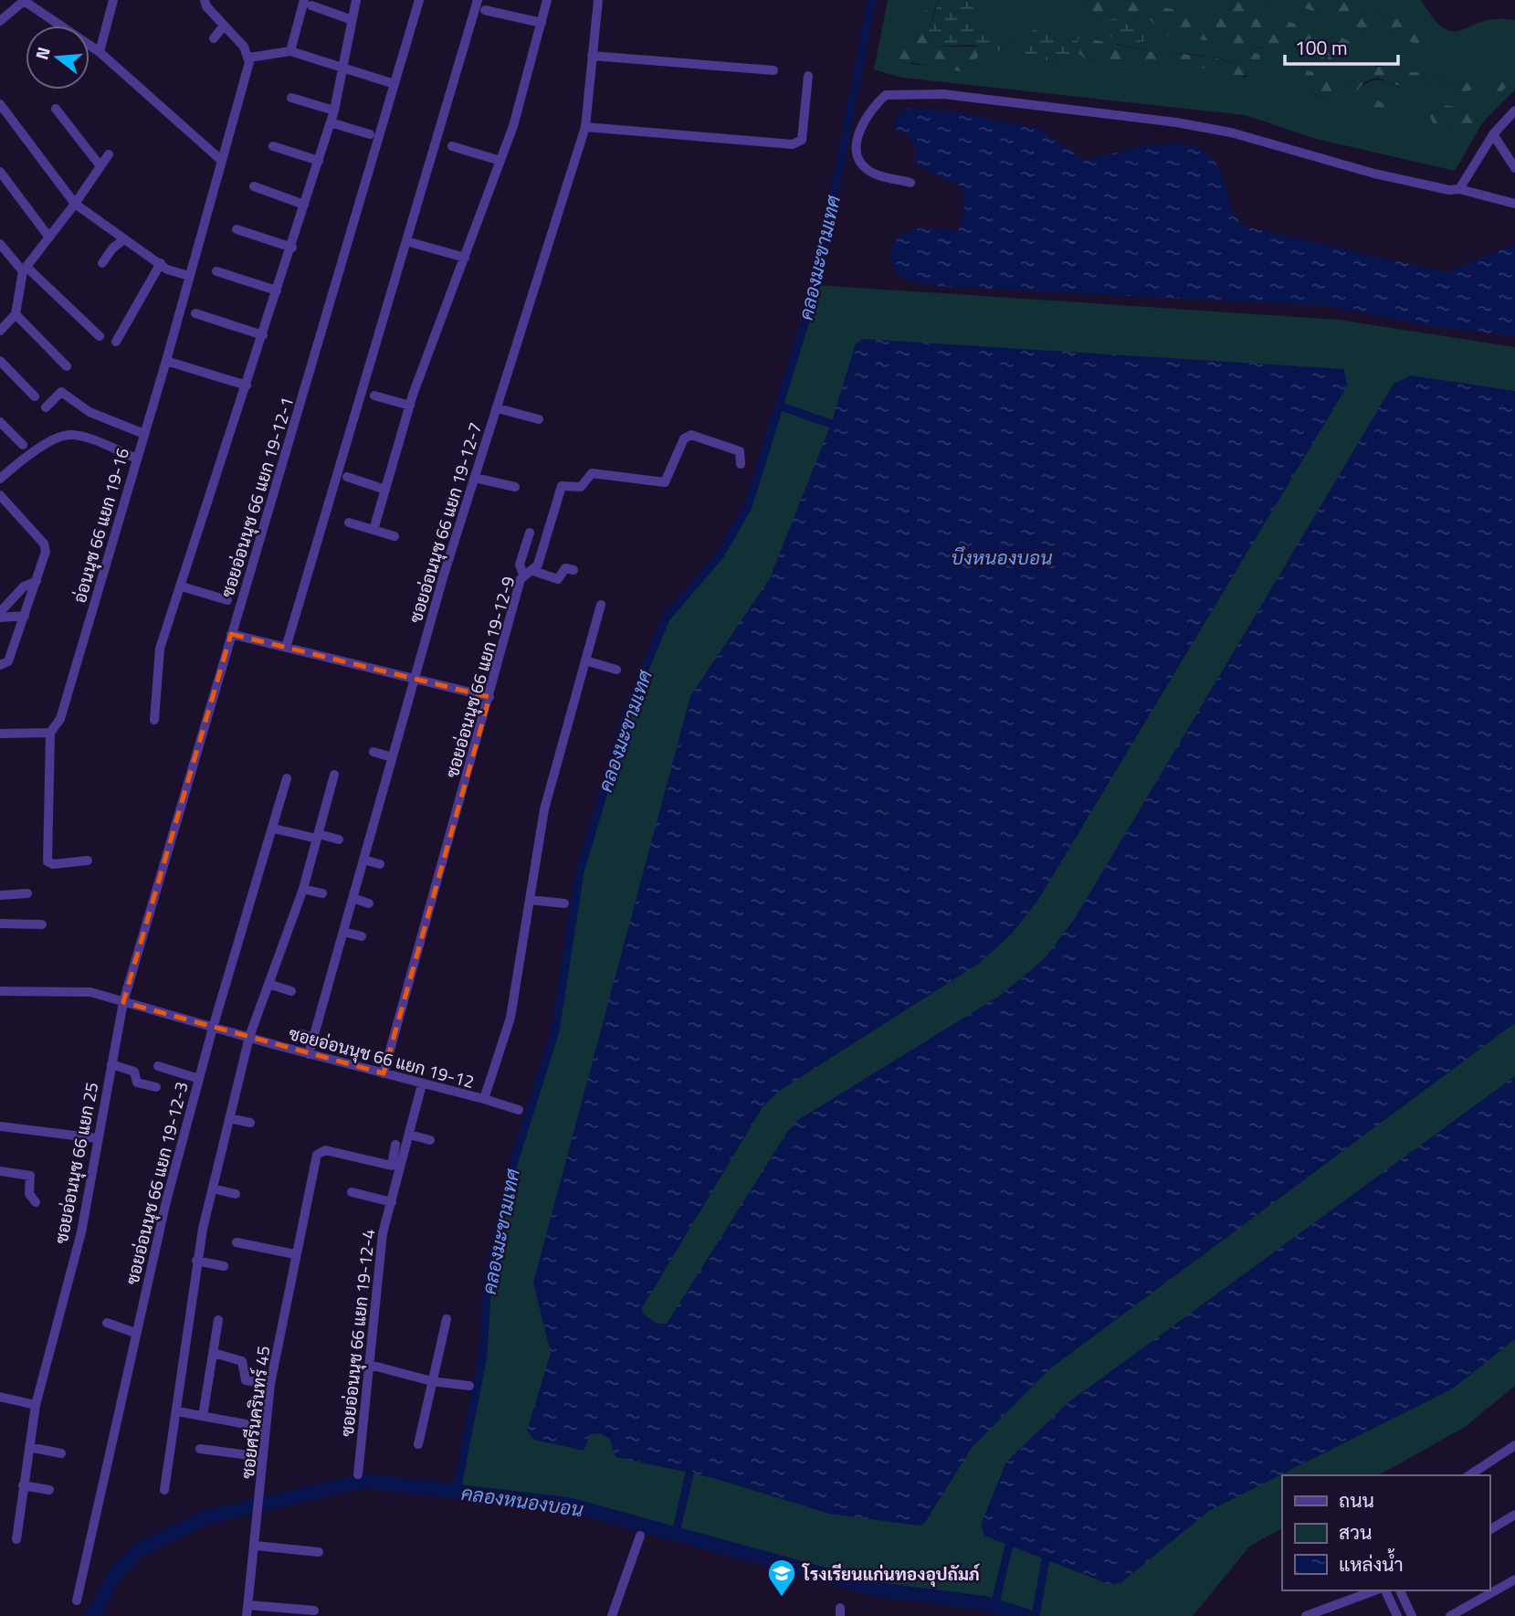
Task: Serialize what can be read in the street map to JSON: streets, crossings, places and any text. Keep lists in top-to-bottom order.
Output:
{
  "streets": {
    "street": [
      "ซอยอ่อนนุช 66 แยก 19-12-1",
      "ซอยอ่อนนุช 66 แยก 19-12-7",
      "อ่อนนุช 66 แยก 19-16",
      "ซอยอ่อนนุช 66 แยก 19-12-9",
      "ซอยอ่อนนุช 66 แยก 19-12",
      "ซอยอ่อนนุช 66 แยก 25",
      "ซอยอ่อนนุช 66 แยก 19-12-3",
      "ซอยอ่อนนุช 66 แยก 19-12-4",
      "ซอยศรีนครินทร์ 45"
    ]
  },
  "crossings": [
    ["ซอยอ่อนนุช 66 แยก 19-12-1", "ซอยอ่อนนุช 66 แยก 19-12"],
    ["ซอยอ่อนนุช 66 แยก 19-12-1", "ซอยอ่อนนุช 66 แยก 25"],
    ["ซอยอ่อนนุช 66 แยก 19-12-7", "ซอยอ่อนนุช 66 แยก 19-12"],
    ["ซอยอ่อนนุช 66 แยก 19-12-9", "ซอยอ่อนนุช 66 แยก 19-12"],
    ["ซอยอ่อนนุช 66 แยก 19-12", "ซอยอ่อนนุช 66 แยก 25"],
    ["ซอยอ่อนนุช 66 แยก 19-12", "ซอยอ่อนนุช 66 แยก 19-12-3"],
    ["ซอยอ่อนนุช 66 แยก 19-12", "ซอยอ่อนนุช 66 แยก 19-12-4"]
  ],
  "water": ["คลองมะขามเทศ", "บึงหนองบอน", "คลองหนองบอน"],
  "places": {
    "school or university": ["โรงเรียนแก่นทองอุปถัมภ์"]
  },
  "legend": ["ถนน", "สวน", "แหล่งน้ำ"],
  "scale_bar": "100 m",
  "north": "left"
}
